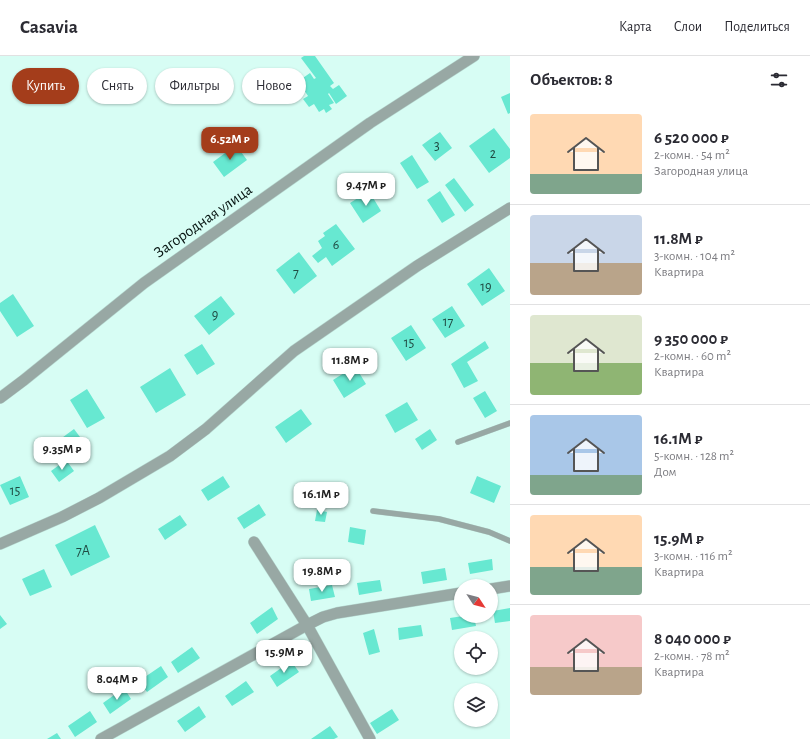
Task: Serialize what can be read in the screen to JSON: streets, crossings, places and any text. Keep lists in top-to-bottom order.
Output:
{
  "streets": {
    "street": ["Загородная улица"]
  },
  "house_numbers": [
    "3",
    "2",
    "6",
    "7",
    "19",
    "9",
    "17",
    "15",
    "15",
    "7А"
  ],
  "north": "bottom right",
  "page": {
    "header": "Casavia",
    "nav": ["Карта", "Слои", "Поделиться"],
    "heading": "Объектов: 8",
    "chip": [
      "Купить",
      "Снять",
      "Фильтры",
      "Новое"
    ],
    "list": [
      {
        "name": "6 520 000 ₽",
        "note": "2-комн. · 54 m² · Загородная улица"
      },
      {
        "name": "11.8M ₽",
        "note": "3-комн. · 104 m² · Квартира"
      },
      {
        "name": "9 350 000 ₽",
        "note": "2-комн. · 60 m² · Квартира"
      },
      {
        "name": "16.1M ₽",
        "note": "5-комн. · 128 m² · Дом"
      },
      {
        "name": "15.9M ₽",
        "note": "3-комн. · 116 m² · Квартира"
      },
      {
        "name": "8 040 000 ₽",
        "note": "2-комн. · 78 m² · Квартира"
      }
    ],
    "price": [
      "6.52M ₽",
      "9.47M ₽",
      "11.8M ₽",
      "9.35M ₽",
      "16.1M ₽",
      "19.8M ₽",
      "15.9M ₽",
      "8.04M ₽"
    ]
  }
}
